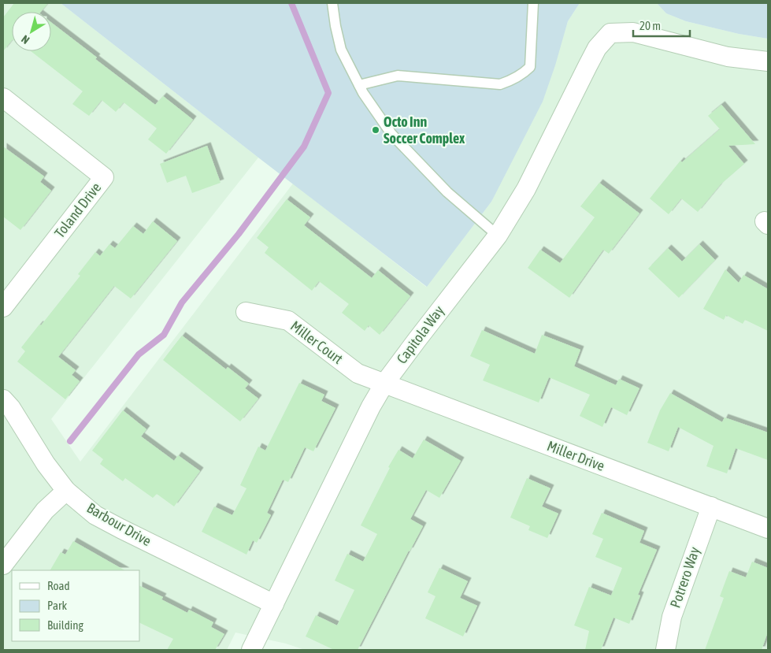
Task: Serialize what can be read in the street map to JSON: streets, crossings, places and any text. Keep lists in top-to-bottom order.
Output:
{
  "streets": {
    "street": [
      "Toland Drive",
      "Capitola Way",
      "Miller Court",
      "Miller Drive",
      "Barbour Drive",
      "Potrero Way"
    ]
  },
  "crossings": [
    ["Capitola Way", "Miller Court"],
    ["Capitola Way", "Miller Drive"],
    ["Capitola Way", "Barbour Drive"],
    ["Miller Court", "Miller Drive"],
    ["Miller Drive", "Potrero Way"]
  ],
  "places": ["Octo Inn Soccer Complex"],
  "legend": ["Road", "Park", "Building"],
  "scale_bar": "20 m",
  "north": "bottom left"
}
